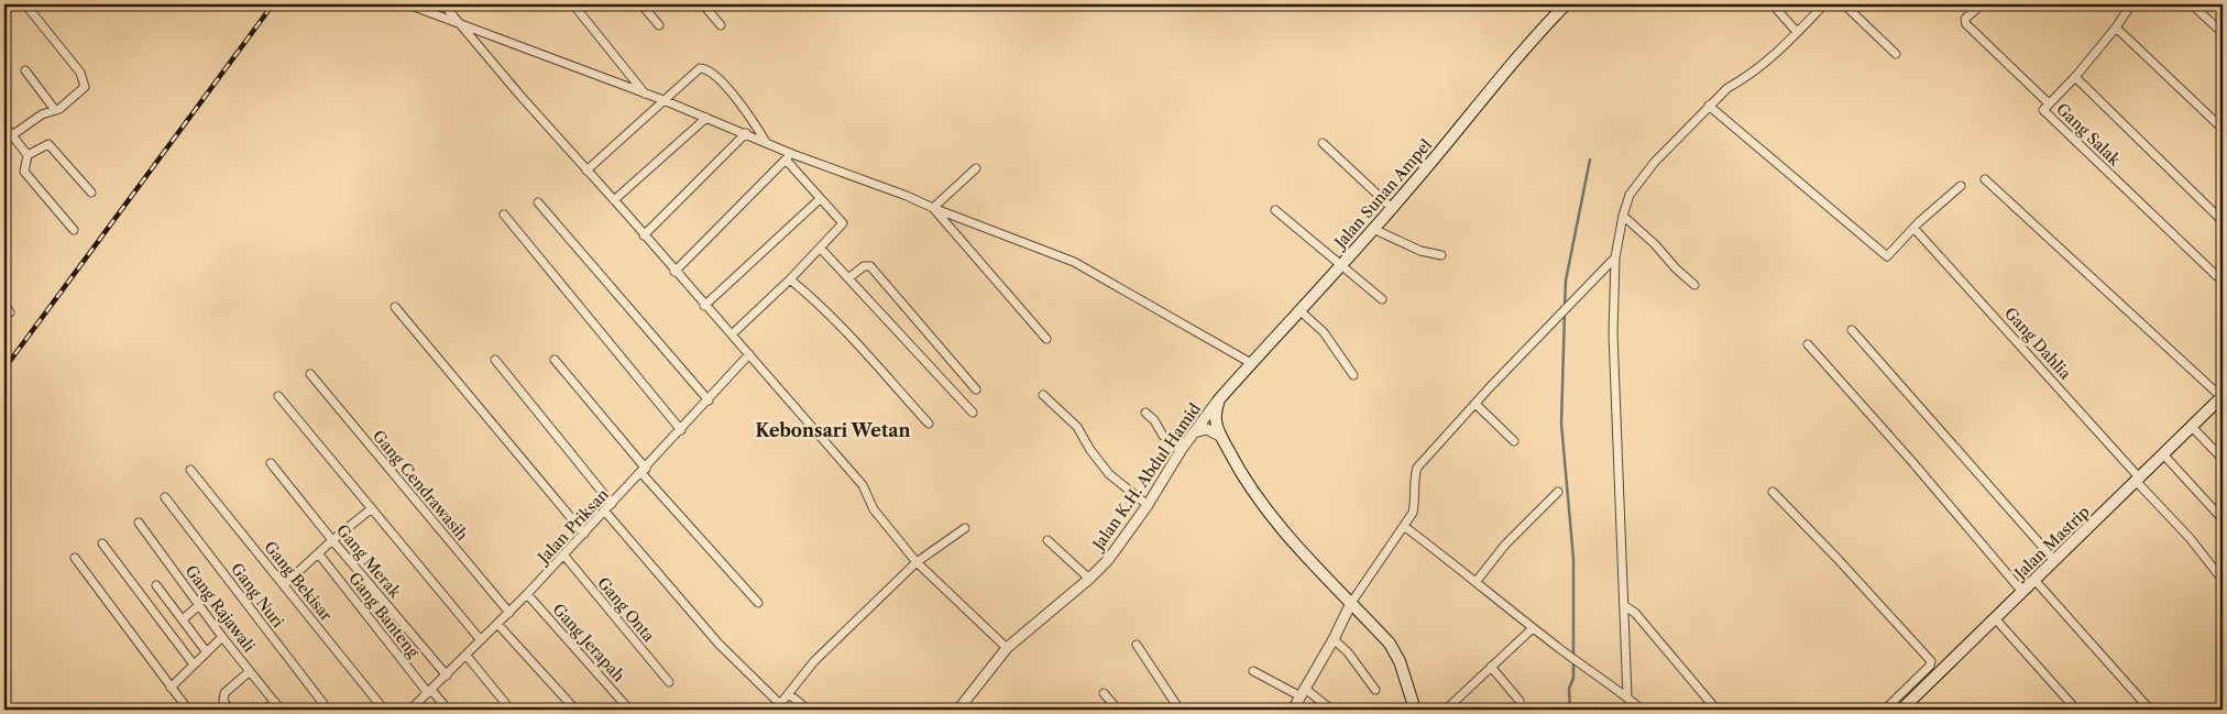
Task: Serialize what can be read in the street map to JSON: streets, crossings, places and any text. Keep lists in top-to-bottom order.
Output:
{
  "streets": {
    "main road": ["Jalan Sunan Ampel", "Jalan Mastrip"],
    "street": [
      "Gang Salak",
      "Gang Dahlia",
      "Jalan K.H. Abdul Hamid",
      "Gang Cendrawasih",
      "Jalan Priksan",
      "Gang Merak",
      "Gang Bekisar",
      "Gang Nuri",
      "Gang Rajawali",
      "Gang Onta",
      "Gang Banteng",
      "Gang Jerapah"
    ]
  },
  "crossings": [
    ["Jalan Sunan Ampel", "Jalan K.H. Abdul Hamid"],
    ["Gang Dahlia", "Jalan Mastrip"],
    ["Gang Cendrawasih", "Jalan Priksan"],
    ["Jalan Priksan", "Gang Merak"],
    ["Jalan Priksan", "Gang Onta"],
    ["Jalan Priksan", "Gang Banteng"],
    ["Jalan Priksan", "Gang Jerapah"]
  ],
  "districts": ["Kebonsari Wetan"]
}
